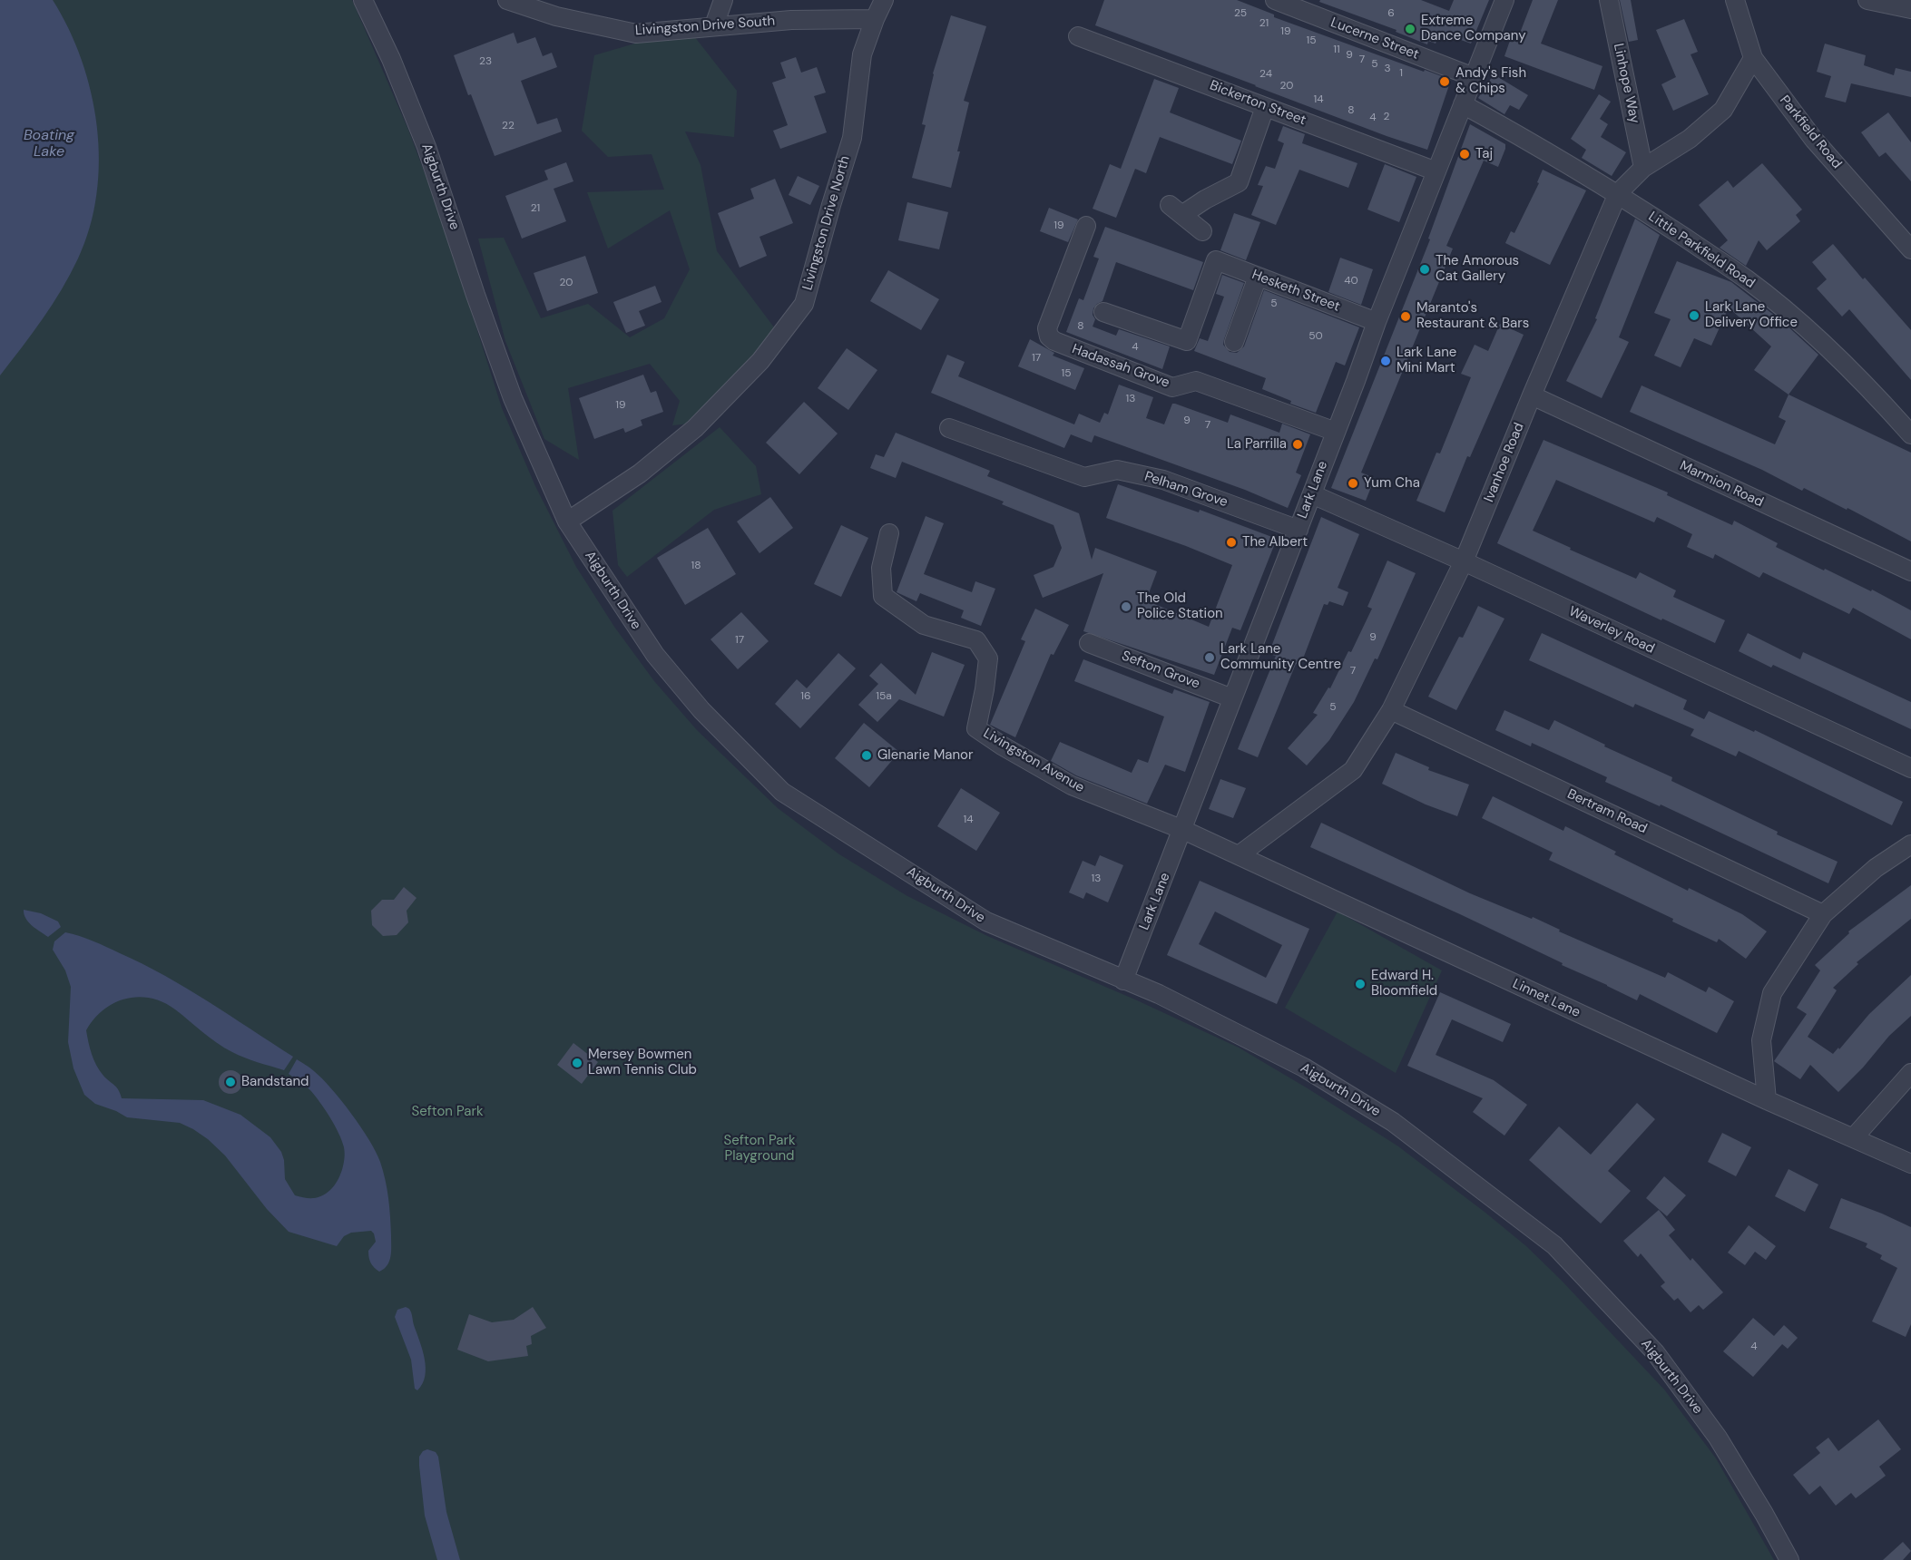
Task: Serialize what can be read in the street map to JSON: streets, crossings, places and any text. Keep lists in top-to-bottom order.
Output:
{
  "streets": {
    "street": [
      "Livingston Drive South",
      "Lucerne Street",
      "Linhope Way",
      "Bickerton Street",
      "Parkfield Road",
      "Aigburth Drive",
      "Livingston Drive North",
      "Little Parkfield Road",
      "Hesketh Street",
      "Hadassah Grove",
      "Ivanhoe Road",
      "Marmion Road",
      "Pelham Grove",
      "Lark Lane",
      "Waverley Road",
      "Sefton Grove",
      "Livingston Avenue",
      "Bertram Road",
      "Linnet Lane"
    ]
  },
  "crossings": [
    ["Livingston Drive South", "Livingston Drive North"],
    ["Lucerne Street", "Lark Lane"],
    ["Linhope Way", "Ivanhoe Road"],
    ["Bickerton Street", "Lark Lane"],
    ["Parkfield Road", "Ivanhoe Road"],
    ["Aigburth Drive", "Livingston Drive North"],
    ["Aigburth Drive", "Lark Lane"],
    ["Little Parkfield Road", "Ivanhoe Road"],
    ["Little Parkfield Road", "Lark Lane"],
    ["Hesketh Street", "Lark Lane"],
    ["Hadassah Grove", "Lark Lane"],
    ["Ivanhoe Road", "Marmion Road"],
    ["Ivanhoe Road", "Waverley Road"],
    ["Ivanhoe Road", "Bertram Road"],
    ["Ivanhoe Road", "Linnet Lane"],
    ["Pelham Grove", "Lark Lane"],
    ["Lark Lane", "Waverley Road"],
    ["Lark Lane", "Sefton Grove"],
    ["Lark Lane", "Livingston Avenue"],
    ["Lark Lane", "Linnet Lane"],
    ["Livingston Avenue", "Linnet Lane"]
  ],
  "water": ["Boating Lake"],
  "parks": ["Sefton Park", "Sefton Park Playground"],
  "places": [
    "Extreme Dance Company",
    "Andy's Fish & Chips",
    "Taj",
    "The Amorous Cat Gallery",
    "Lark Lane Delivery Office",
    "Maranto's Restaurant & Bars",
    "Lark Lane Mini Mart",
    "La Parrilla",
    "Yum Cha",
    "The Albert",
    "The Old Police Station",
    "Lark Lane Community Centre",
    "Glenarie Manor",
    "Edward H. Bloomfield",
    "Mersey Bowmen Lawn Tennis Club",
    "Bandstand"
  ],
  "house_numbers": [
    "25",
    "6",
    "21",
    "19",
    "15",
    "11",
    "9",
    "7",
    "23",
    "5",
    "3",
    "1",
    "24",
    "20",
    "14",
    "8",
    "2",
    "4",
    "22",
    "21",
    "19",
    "40",
    "20",
    "5",
    "8",
    "50",
    "4",
    "17",
    "15",
    "13",
    "19",
    "9",
    "7",
    "18",
    "9",
    "17",
    "7",
    "16",
    "15a",
    "5",
    "14",
    "13",
    "4"
  ]
}
